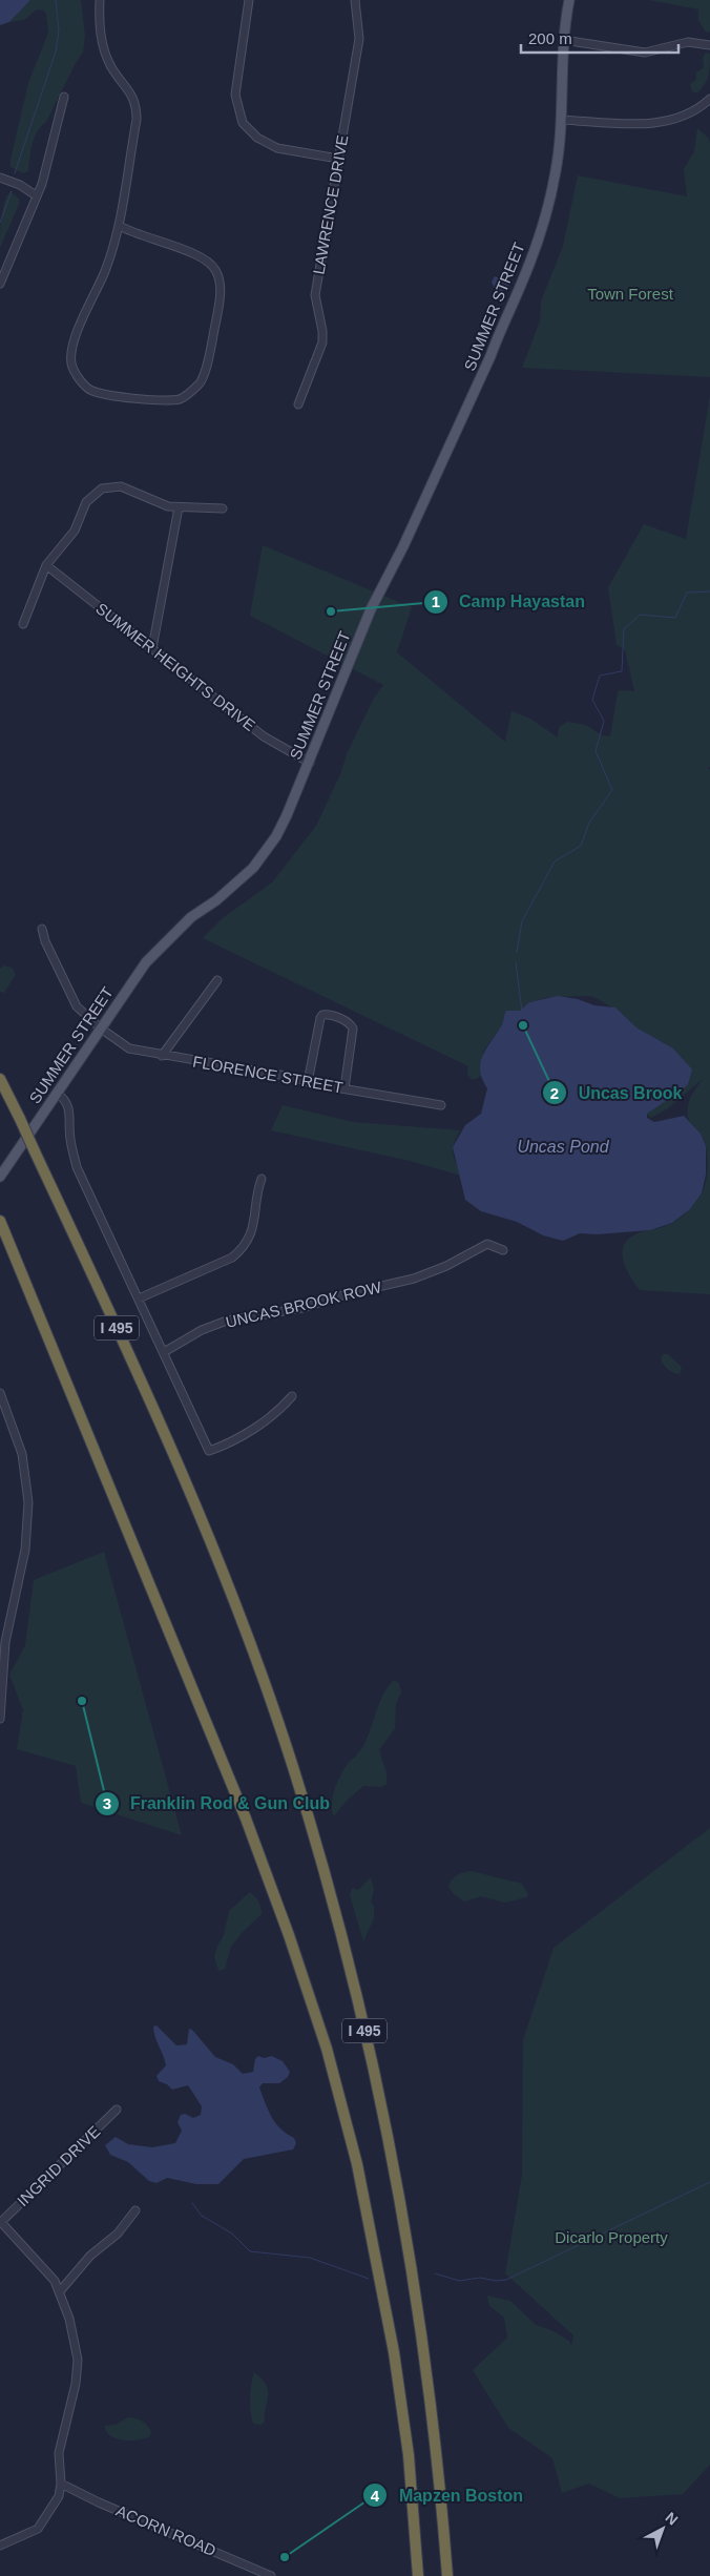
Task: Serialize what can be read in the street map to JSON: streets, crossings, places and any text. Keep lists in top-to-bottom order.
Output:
{
  "streets": {
    "highway": ["I 495"],
    "main road": ["SUMMER STREET"],
    "street": [
      "LAWRENCE DRIVE",
      "SUMMER HEIGHTS DRIVE",
      "FLORENCE STREET",
      "UNCAS BROOK ROW",
      "INGRID DRIVE",
      "ACORN ROAD"
    ]
  },
  "crossings": [
    ["SUMMER STREET", "SUMMER HEIGHTS DRIVE"],
    ["SUMMER STREET", "FLORENCE STREET"]
  ],
  "water": ["Uncas Pond"],
  "parks": ["Town Forest", "Dicarlo Property"],
  "places": [
    "Camp Hayastan",
    "Uncas Brook",
    "Franklin Rod & Gun Club",
    "Mapzen Boston"
  ],
  "scale_bar": "200 m",
  "north": "top right"
}
